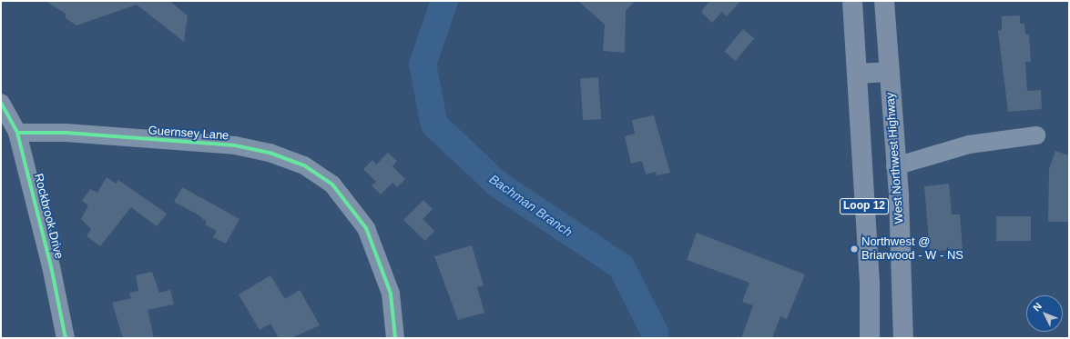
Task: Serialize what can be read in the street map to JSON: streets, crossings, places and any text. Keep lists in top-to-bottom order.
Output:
{
  "streets": {
    "main road": ["West Northwest Highway", "Loop 12"],
    "street": ["Guernsey Lane", "Rockbrook Drive"]
  },
  "crossings": [
    ["Guernsey Lane", "Rockbrook Drive"]
  ],
  "water": ["Bachman Branch"],
  "places": ["Northwest @ Briarwood - W - NS"],
  "north": "top left"
}
